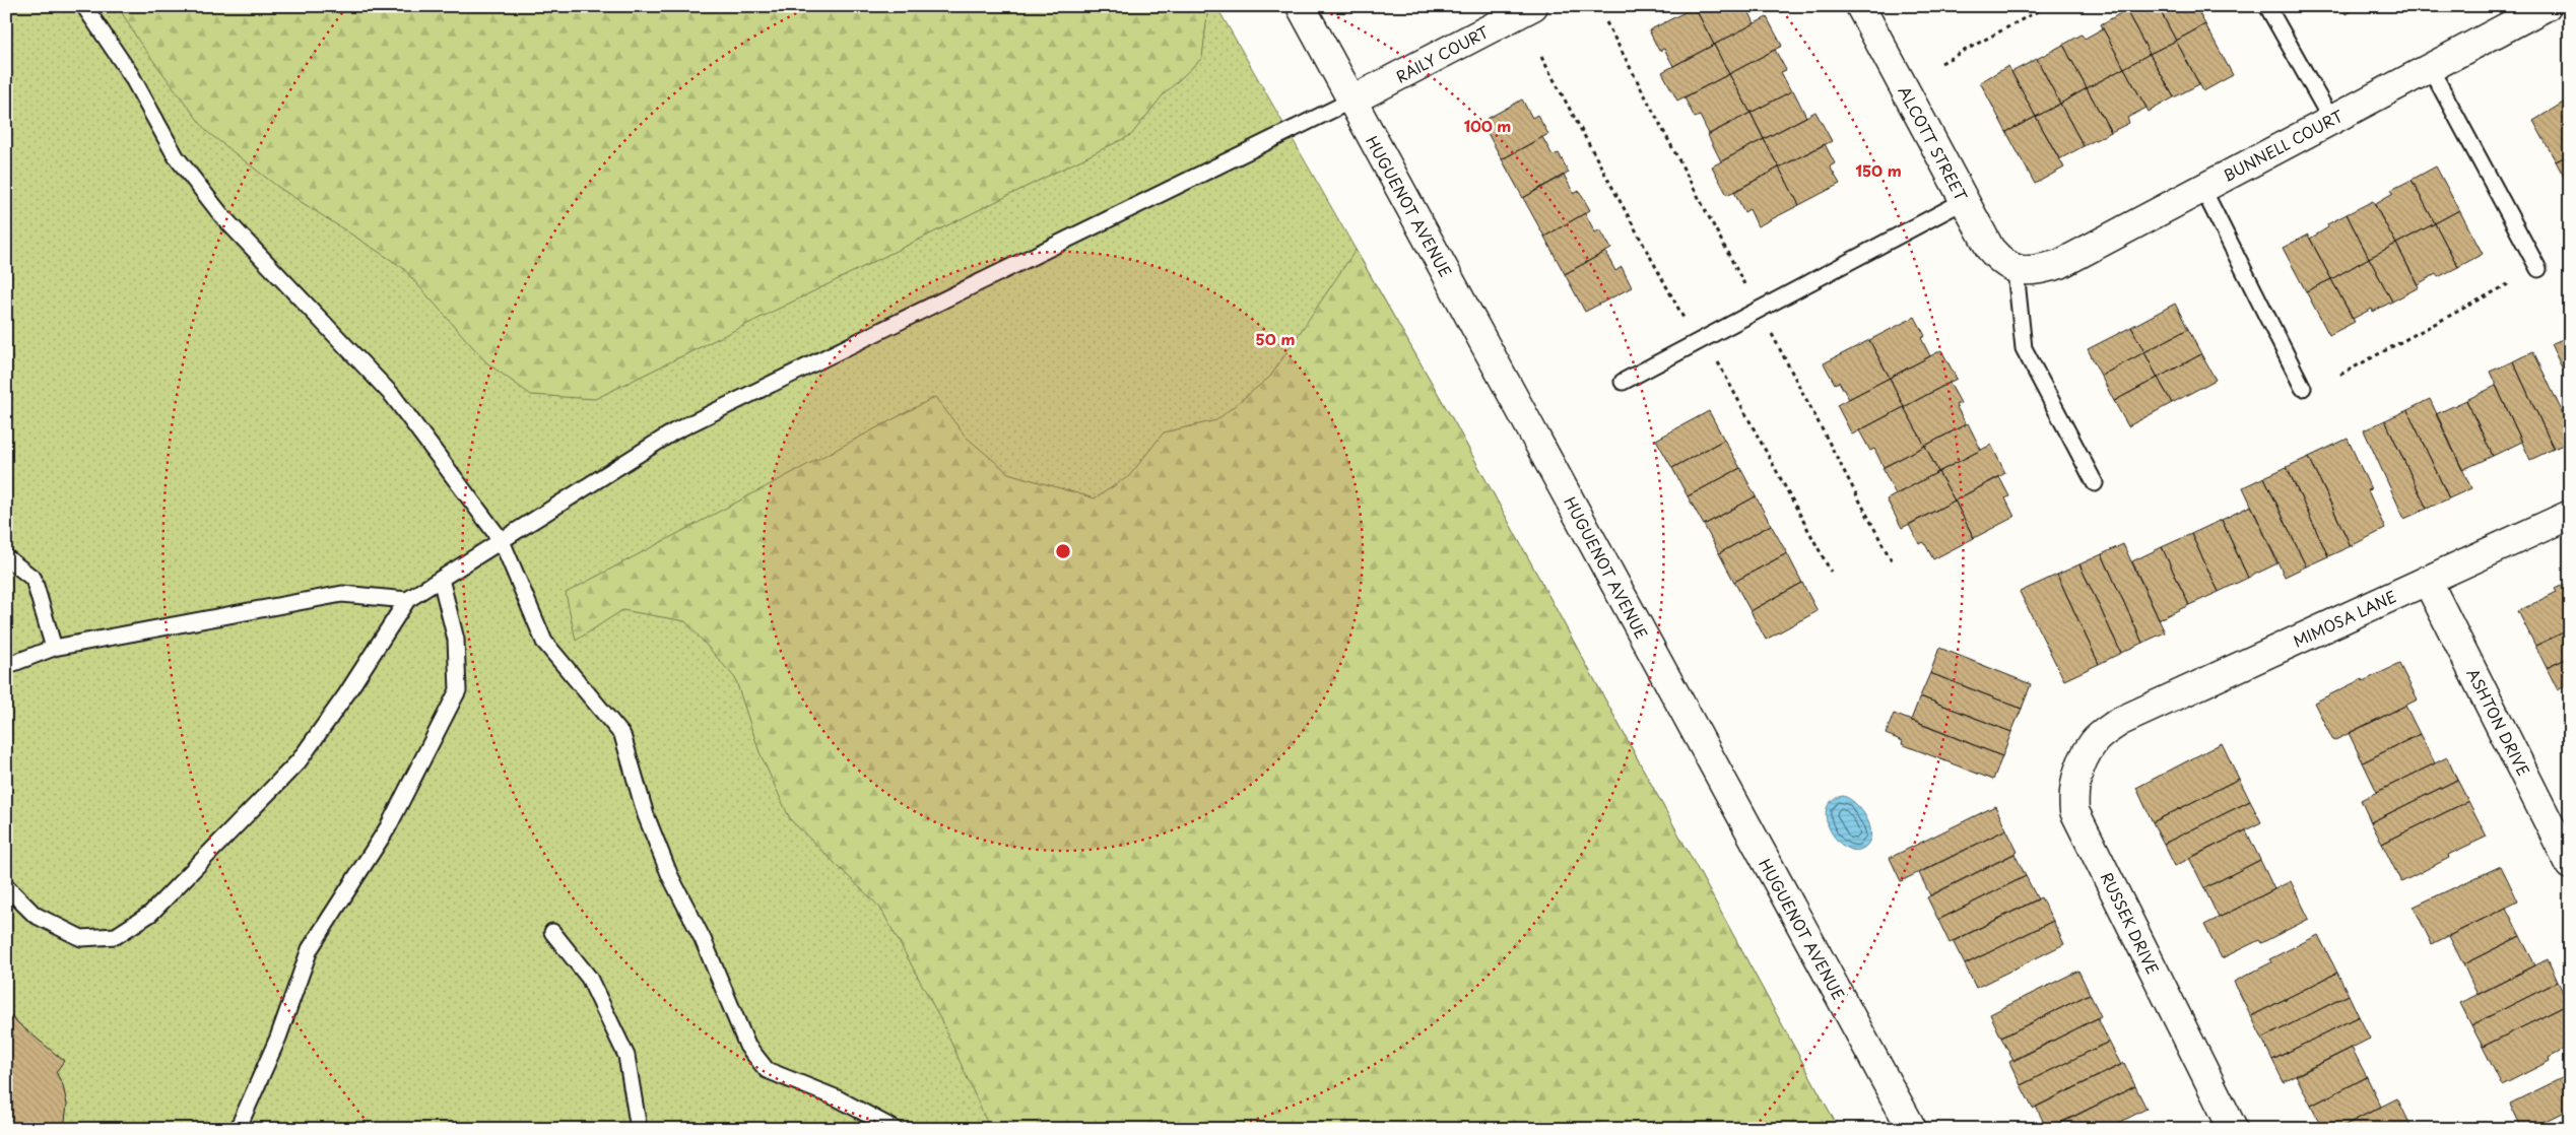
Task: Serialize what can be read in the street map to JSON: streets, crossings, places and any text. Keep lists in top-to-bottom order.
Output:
{
  "streets": {
    "street": [
      "RAILY COURT",
      "ALCOTT STREET",
      "BUNNELL COURT",
      "HUGUENOT AVENUE",
      "MIMOSA LANE",
      "ASHTON DRIVE",
      "RUSSEK DRIVE"
    ]
  },
  "crossings": [
    ["RAILY COURT", "HUGUENOT AVENUE"],
    ["ALCOTT STREET", "BUNNELL COURT"],
    ["MIMOSA LANE", "ASHTON DRIVE"],
    ["MIMOSA LANE", "RUSSEK DRIVE"]
  ],
  "rings": ["100 m", "150 m", "50 m"]
}
